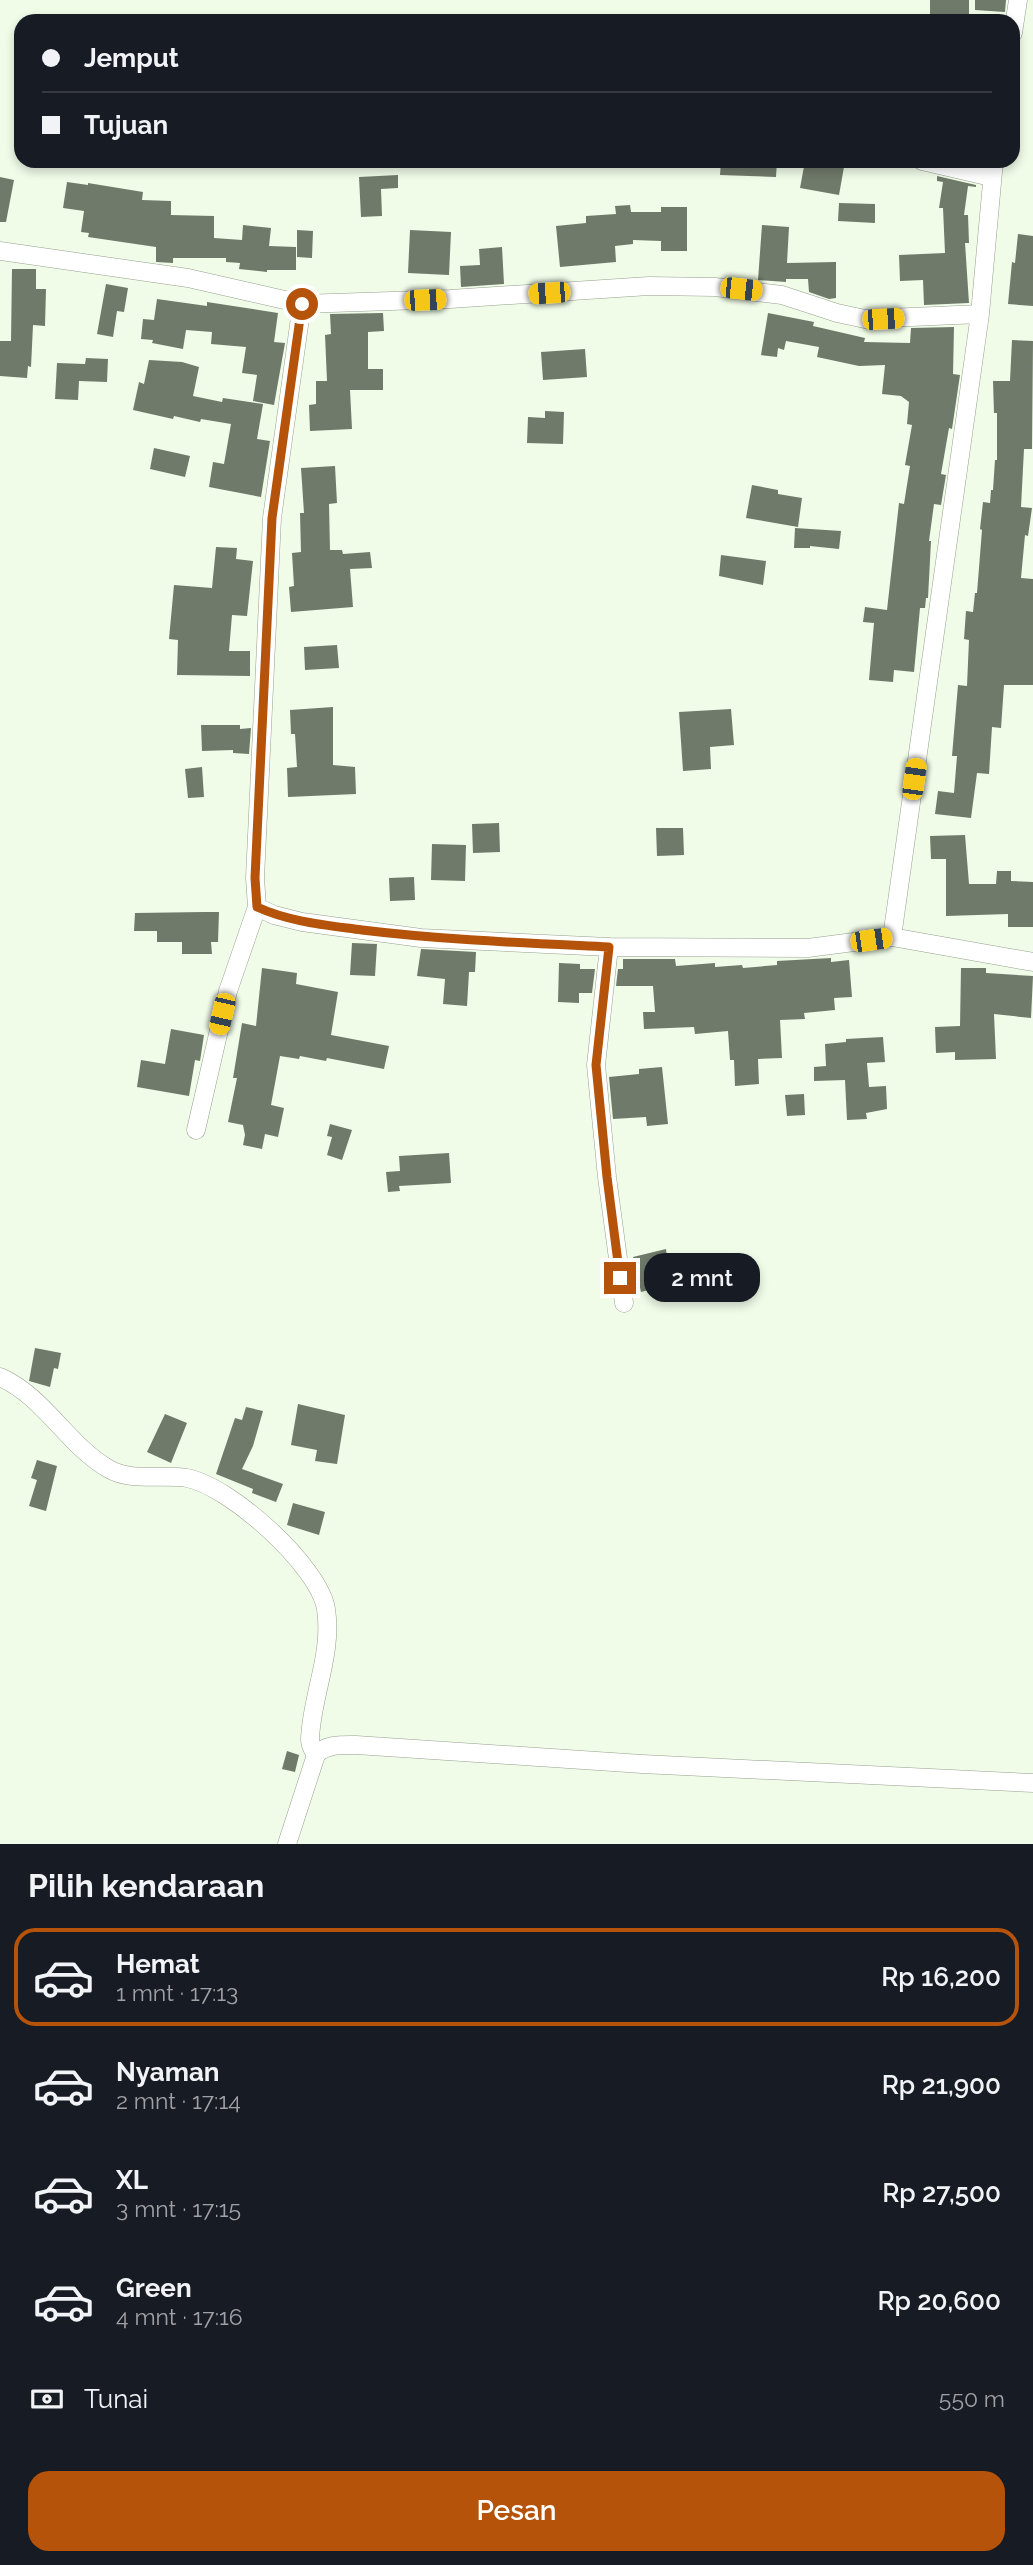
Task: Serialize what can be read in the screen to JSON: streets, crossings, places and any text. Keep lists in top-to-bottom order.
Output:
{
  "page": {
    "banner": ["Jemput", "Tujuan"],
    "bubble": "2 mnt",
    "heading": "Pilih kendaraan",
    "list": [
      {
        "name": "Hemat",
        "note": "1 mnt · 17:13",
        "value": "Rp 16,200"
      },
      {
        "name": "Nyaman",
        "note": "2 mnt · 17:14",
        "value": "Rp 21,900"
      },
      {
        "name": "XL",
        "note": "3 mnt · 17:15",
        "value": "Rp 27,500"
      },
      {
        "name": "Green",
        "note": "4 mnt · 17:16",
        "value": "Rp 20,600"
      }
    ],
    "pay": ["Tunai", "550 m"],
    "buttons": "Pesan"
  }
}
